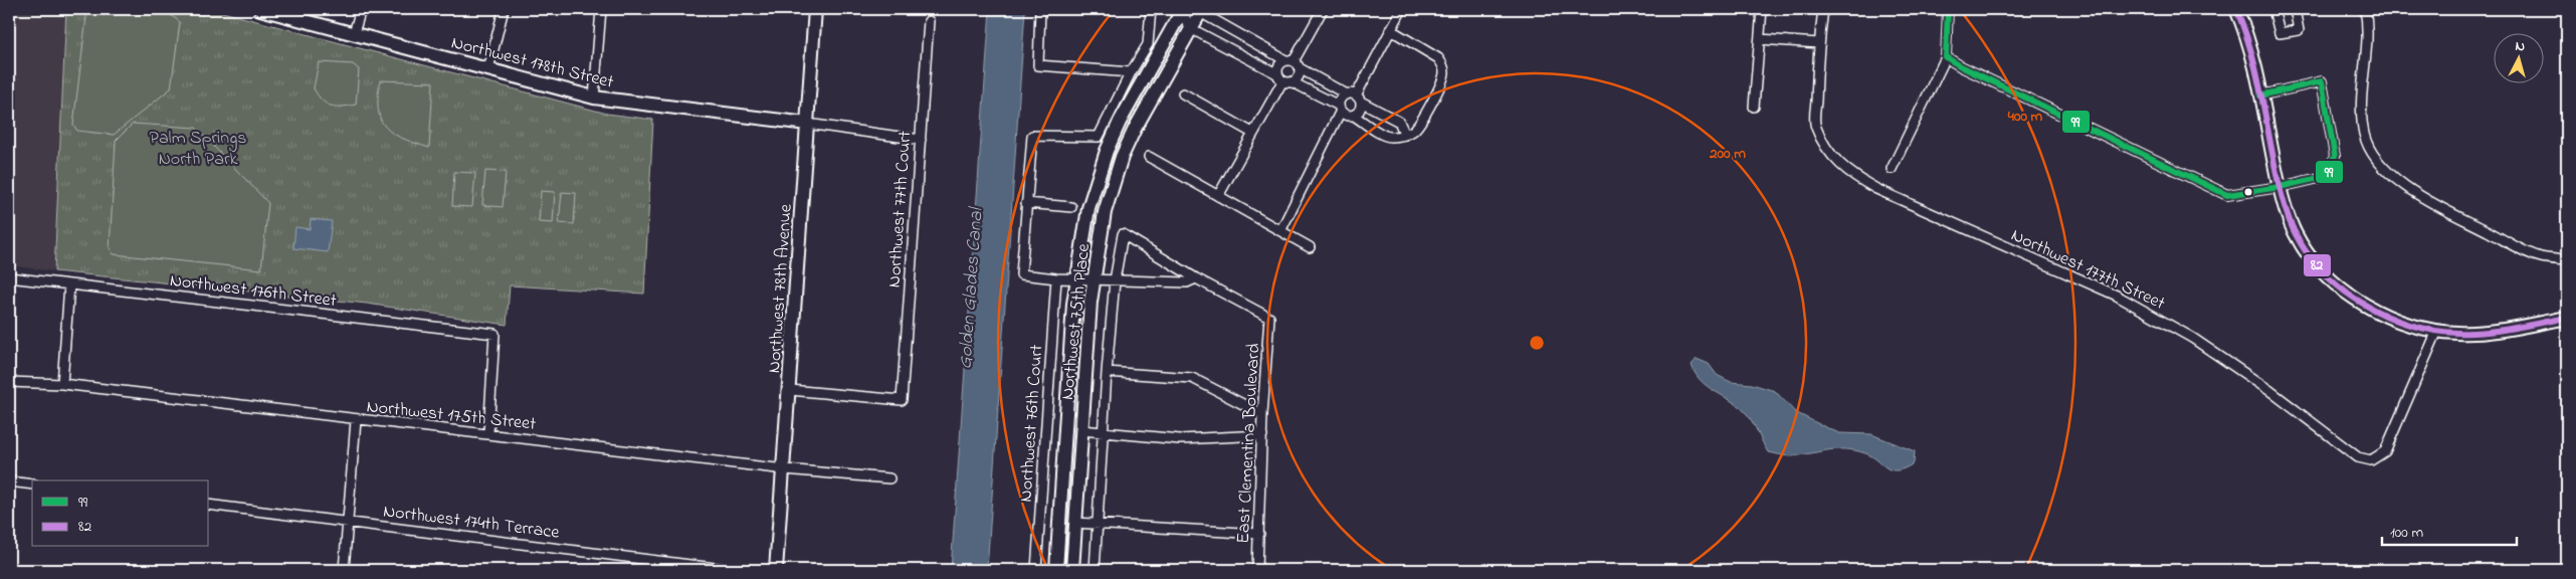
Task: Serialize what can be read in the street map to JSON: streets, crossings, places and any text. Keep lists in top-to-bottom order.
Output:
{
  "streets": {
    "street": [
      "Northwest 178th Street",
      "Northwest 77th Court",
      "Northwest 177th Street",
      "Northwest 78th Avenue",
      "Northwest 176th Street",
      "Northwest 75th Place",
      "Northwest 175th Street",
      "Northwest 76th Court",
      "East Clementina Boulevard",
      "Northwest 174th Terrace"
    ]
  },
  "crossings": [
    ["Northwest 178th Street", "Northwest 77th Court"],
    ["Northwest 178th Street", "Northwest 78th Avenue"],
    ["Northwest 77th Court", "Northwest 78th Avenue"],
    ["Northwest 78th Avenue", "Northwest 175th Street"],
    ["Northwest 176th Street", "Northwest 175th Street"]
  ],
  "water": ["Golden Glades Canal"],
  "parks": ["Palm Springs North Park"],
  "lines": ["transit line 99", "transit line 82"],
  "legend": ["99", "82"],
  "scale_bar": "100 m",
  "north": "top",
  "rings": ["400 m", "200 m"]
}
